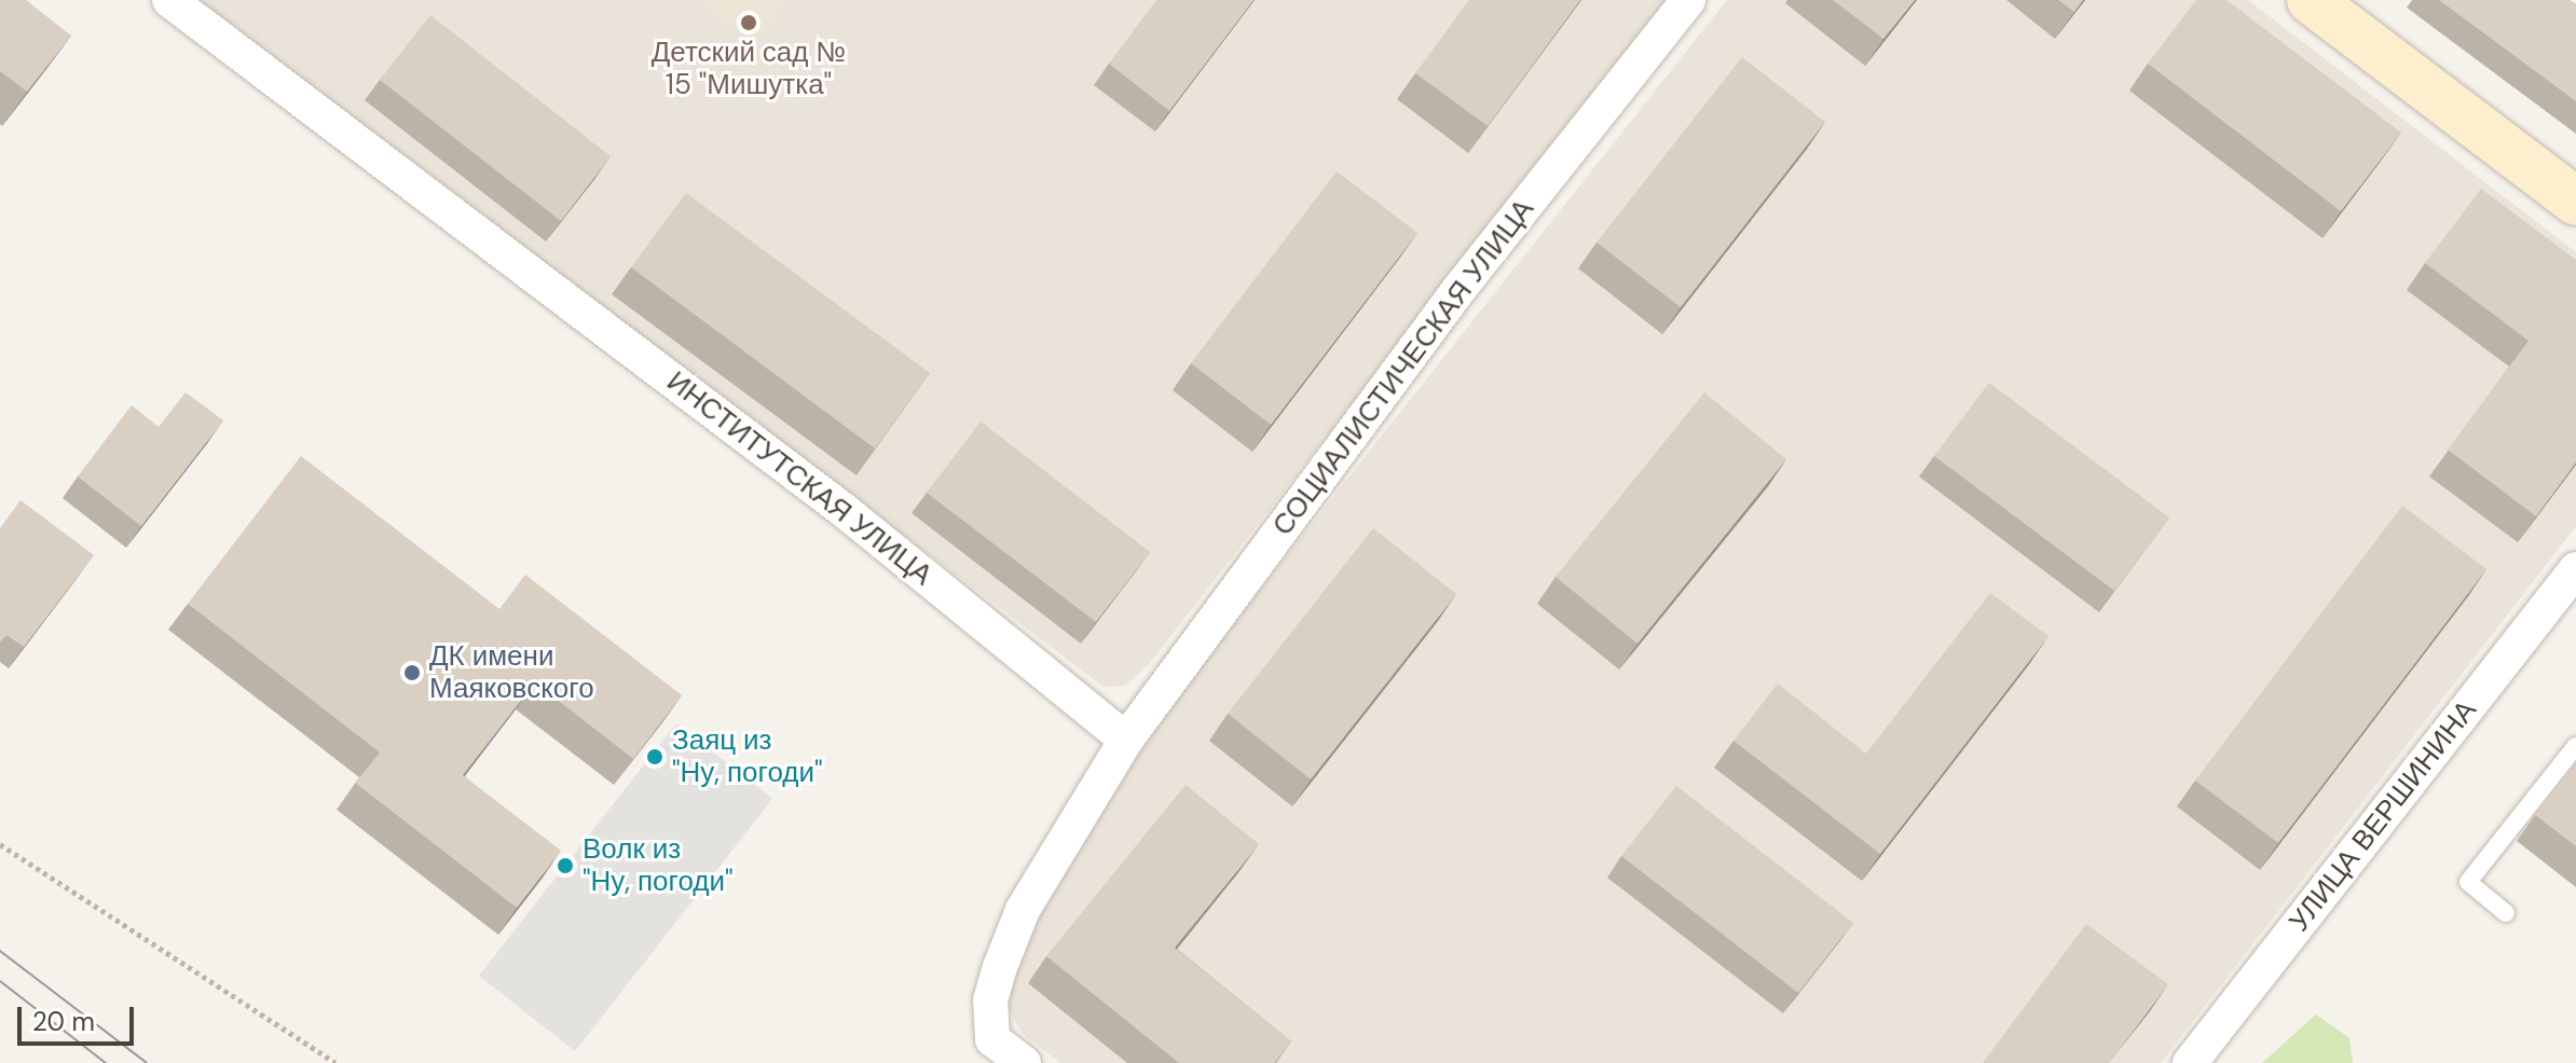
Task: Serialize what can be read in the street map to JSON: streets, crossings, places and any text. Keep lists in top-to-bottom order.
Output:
{
  "streets": {
    "street": ["СОЦИАЛИСТИЧЕСКАЯ УЛИЦА", "ИНСТИТУТСКАЯ УЛИЦА", "УЛИЦА ВЕРШИНИНА"]
  },
  "crossings": [
    ["СОЦИАЛИСТИЧЕСКАЯ УЛИЦА", "ИНСТИТУТСКАЯ УЛИЦА"]
  ],
  "places": [
    "Детский сад № 15 \"Мишутка\"",
    "ДК имени Маяковского",
    "Заяц из \"Ну, погоди\"",
    "Волк из \"Ну, погоди\""
  ],
  "scale_bar": "20 m"
}
